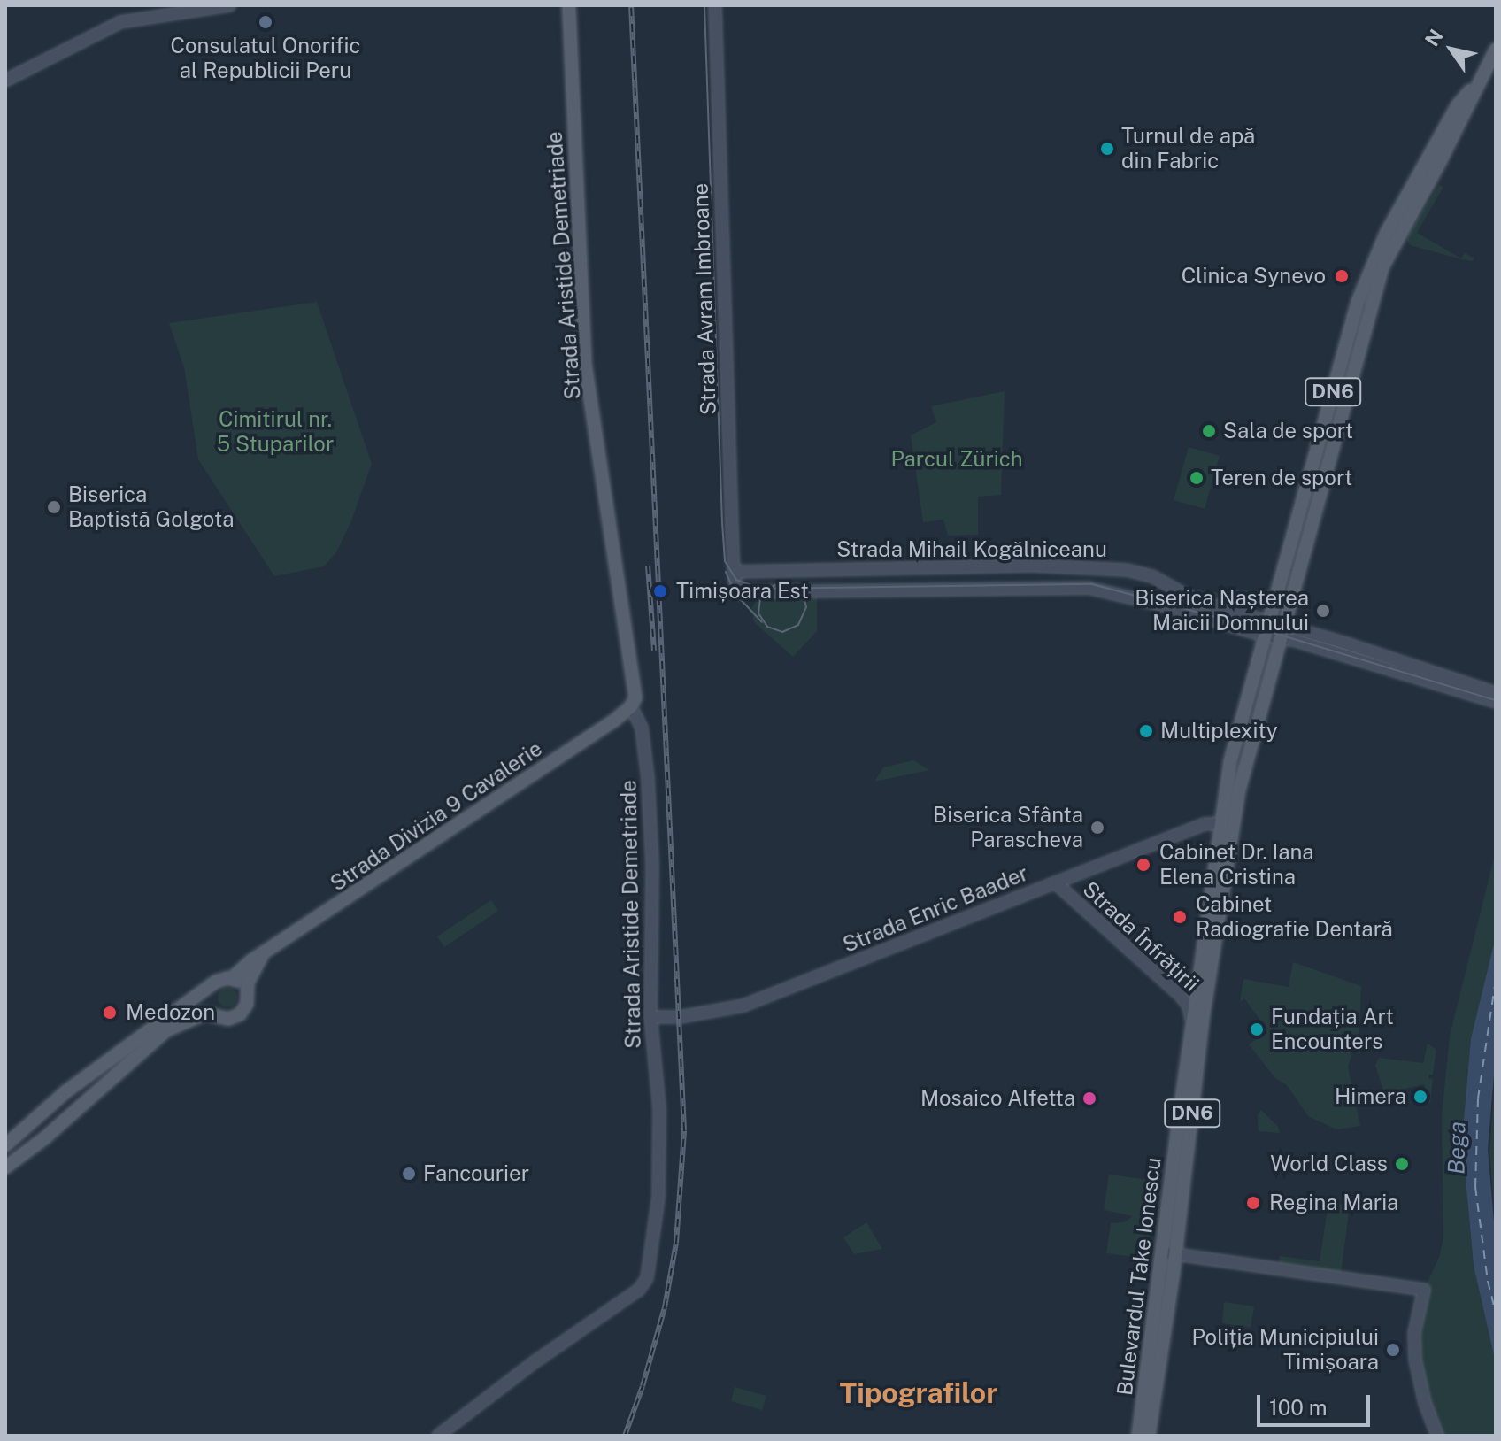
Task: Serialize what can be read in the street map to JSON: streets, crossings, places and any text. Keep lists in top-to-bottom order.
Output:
{
  "streets": {
    "main road": [
      "Strada Aristide Demetriade",
      "DN6",
      "Strada Divizia 9 Cavalerie",
      "Bulevardul Take Ionescu"
    ],
    "street": [
      "Strada Avram Imbroane",
      "Strada Mihail Kogălniceanu",
      "Strada Enric Baader",
      "Strada Înfrățirii"
    ]
  },
  "crossings": [
    ["Strada Aristide Demetriade", "Strada Divizia 9 Cavalerie"],
    ["Strada Aristide Demetriade", "Strada Enric Baader"],
    ["Strada Avram Imbroane", "Strada Mihail Kogălniceanu"],
    ["DN6", "Strada Mihail Kogălniceanu"],
    ["DN6", "Bulevardul Take Ionescu"],
    ["Strada Mihail Kogălniceanu", "Bulevardul Take Ionescu"],
    ["Strada Enric Baader", "Strada Înfrățirii"],
    ["Strada Enric Baader", "Bulevardul Take Ionescu"],
    ["Strada Înfrățirii", "Bulevardul Take Ionescu"]
  ],
  "districts": ["Tipografilor"],
  "water": ["Bega"],
  "parks": ["Cimitirul nr. 5 Stuparilor", "Parcul Zürich"],
  "places": [
    "Consulatul Onorific al Republicii Peru",
    "Turnul de apă din Fabric",
    "Clinica Synevo",
    "Sala de sport",
    "Teren de sport",
    "Biserica Baptistă Golgota",
    "Timișoara Est",
    "Biserica Nașterea Maicii Domnului",
    "Multiplexity",
    "Biserica Sfânta Parascheva",
    "Cabinet Dr. Iana Elena Cristina",
    "Cabinet Radiografie Dentară",
    "Medozon",
    "Fundația Art Encounters",
    "Himera",
    "Mosaico Alfetta",
    "World Class",
    "Fancourier",
    "Regina Maria",
    "Poliția Municipiului Timișoara"
  ],
  "scale_bar": "100 m",
  "north": "top left"
}
